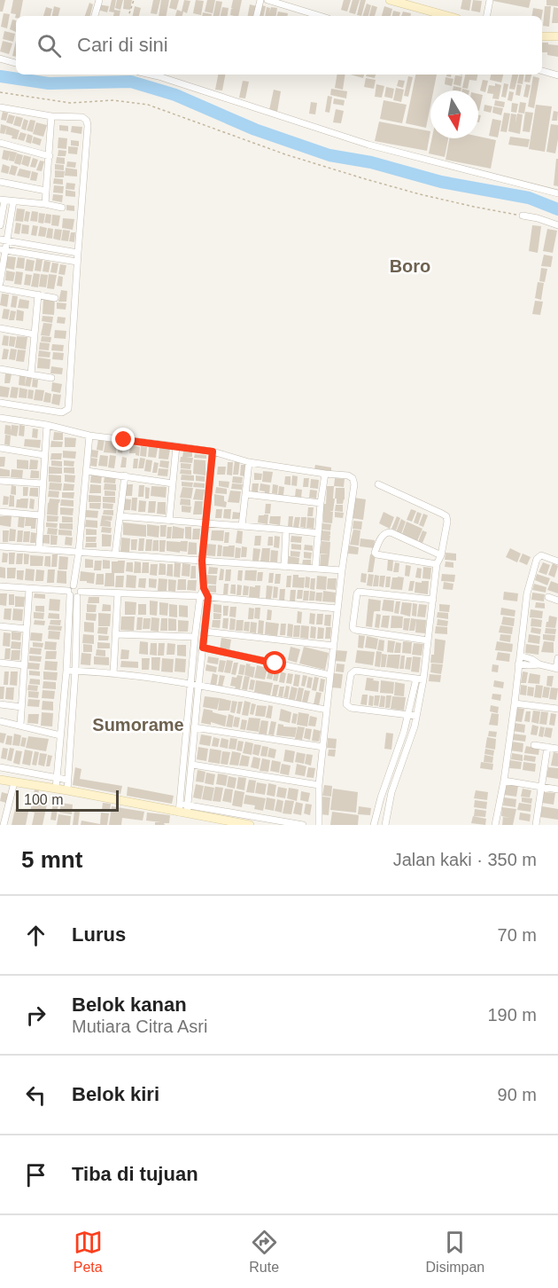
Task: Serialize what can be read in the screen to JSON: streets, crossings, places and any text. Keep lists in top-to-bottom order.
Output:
{
  "districts": ["Boro", "Sumorame"],
  "scale_bar": "100 m",
  "north": "bottom",
  "page": {
    "search": "Cari di sini",
    "scale": "100 m",
    "heading": ["5 mnt", "Jalan kaki · 350 m"],
    "list": [
      ["Lurus", "70 m"],
      ["Belok kanan", "Mutiara Citra Asri", "190 m"],
      ["Belok kiri", "90 m"],
      "Tiba di tujuan"
    ],
    "nav": ["Peta", "Rute", "Disimpan"]
  }
}
